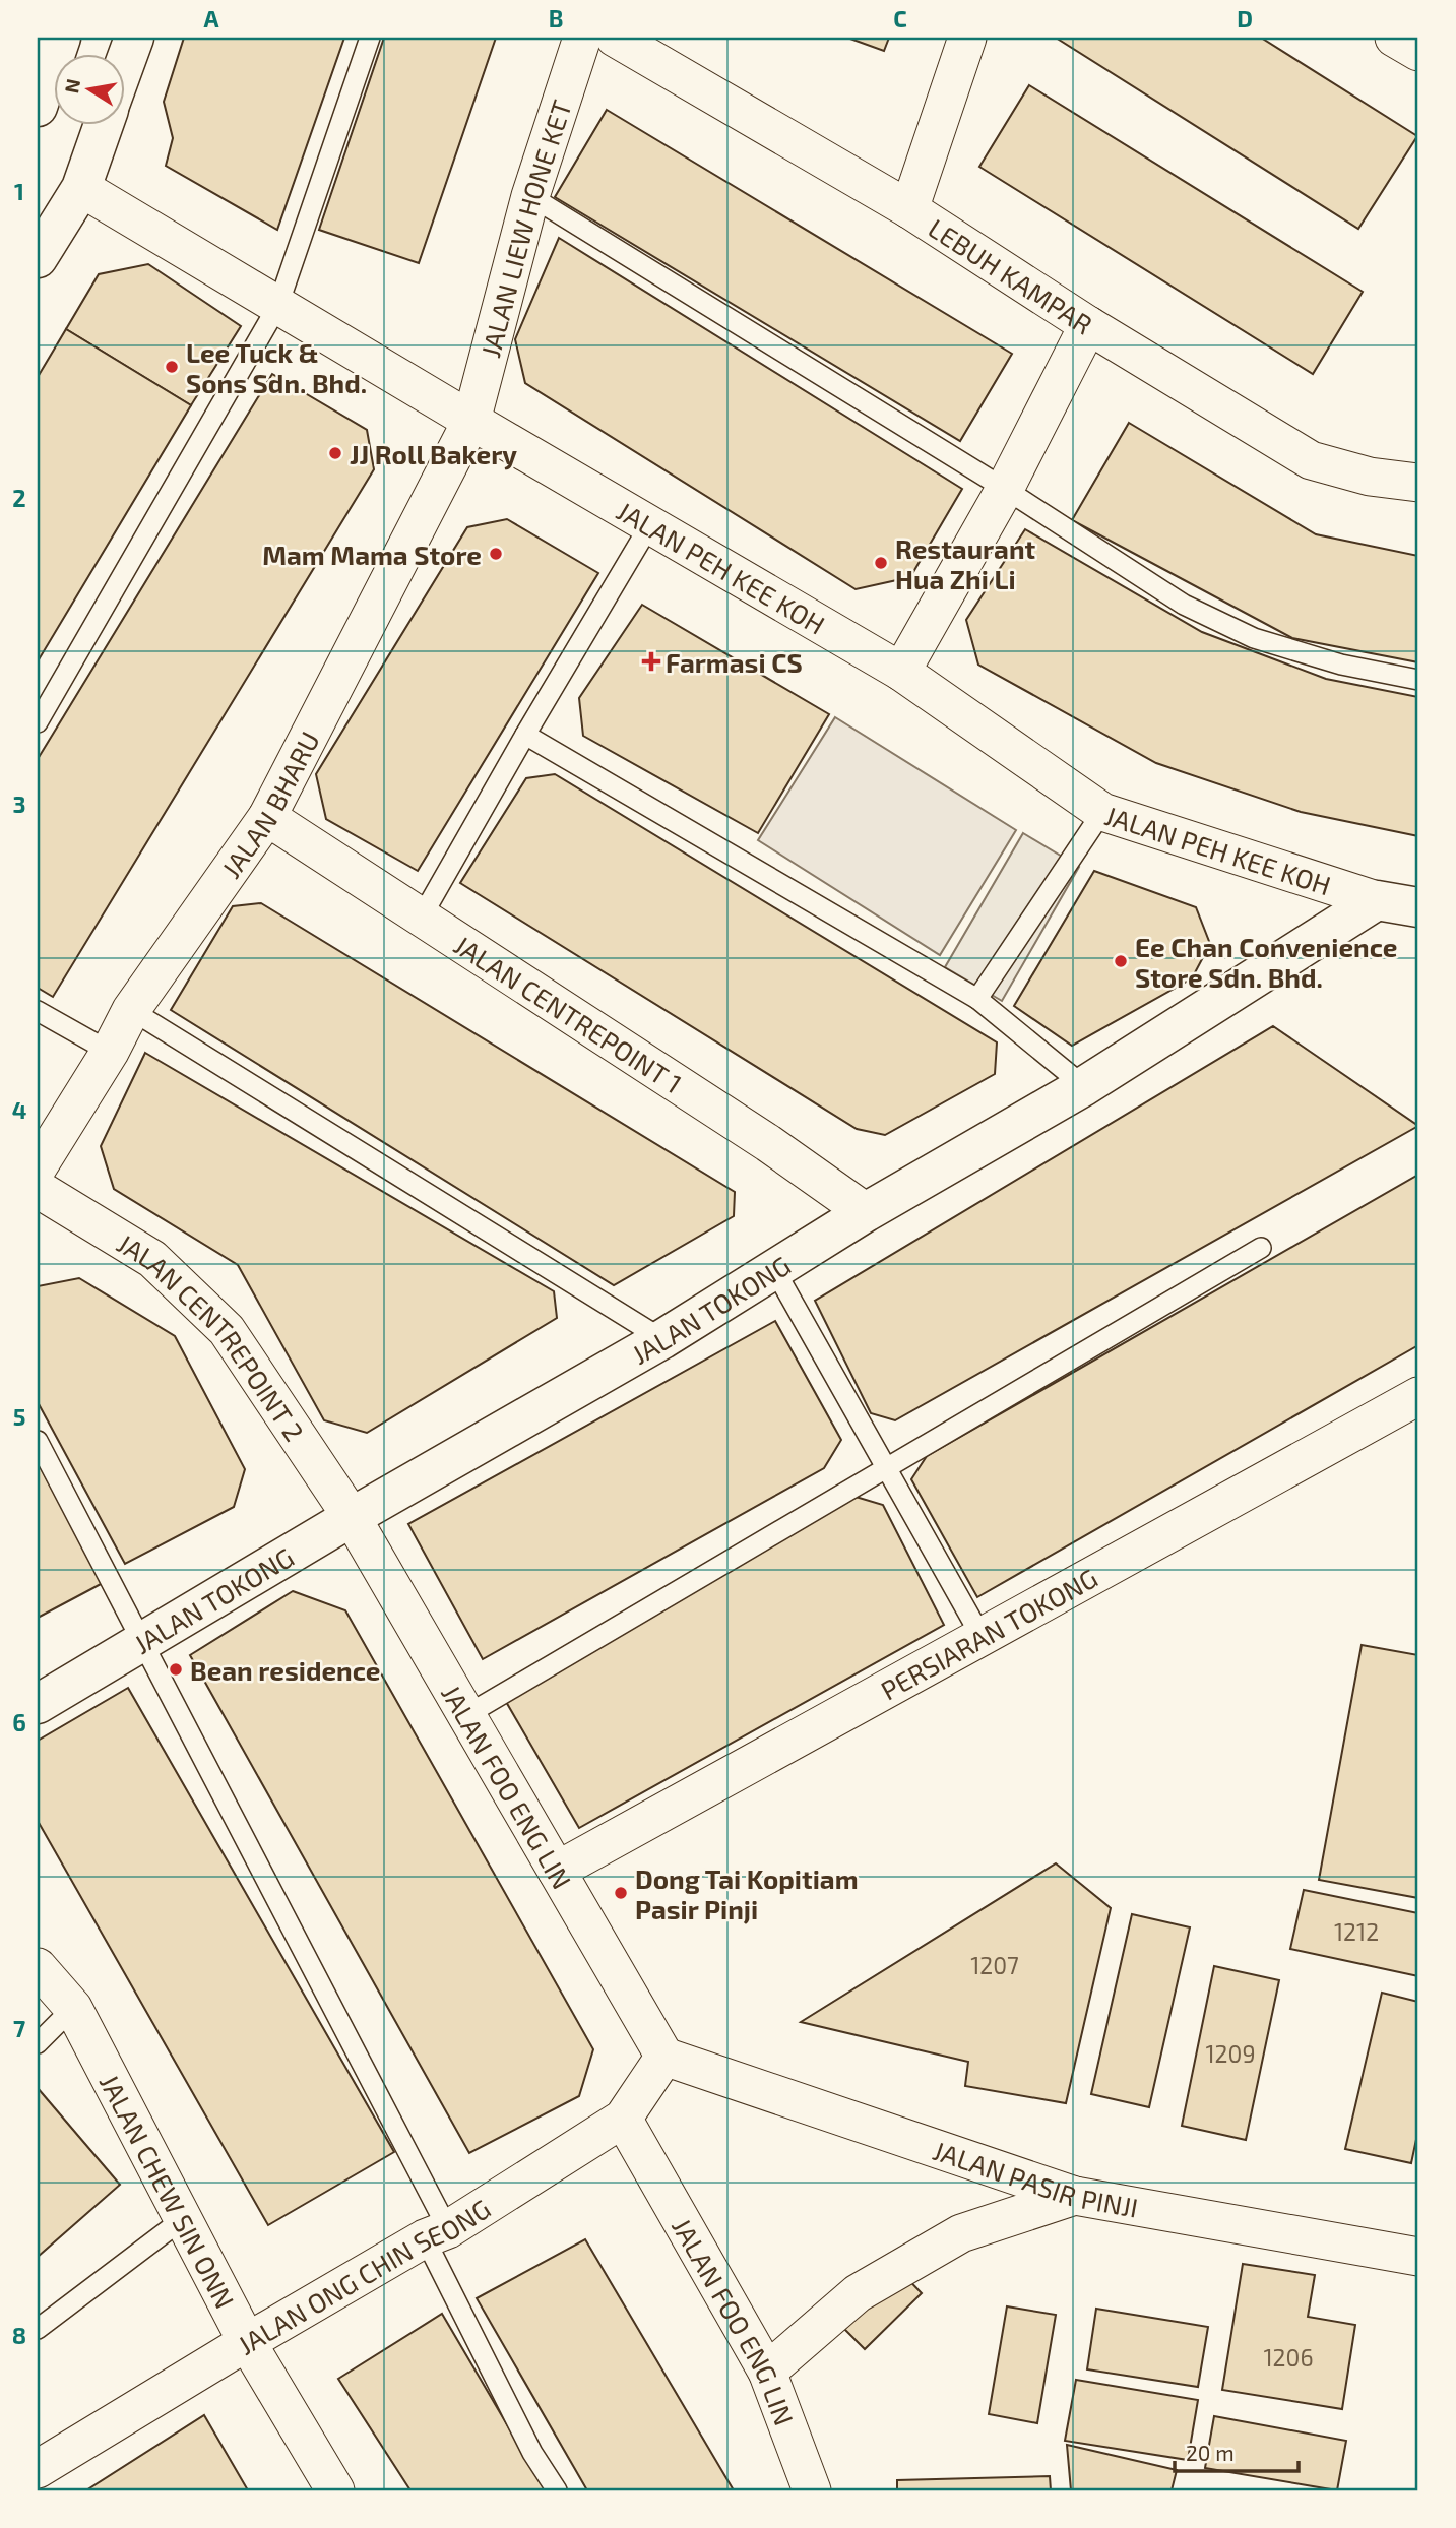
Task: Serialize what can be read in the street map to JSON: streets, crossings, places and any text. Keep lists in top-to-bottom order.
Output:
{
  "streets": {
    "main road": ["JALAN TOKONG"],
    "street": [
      "JALAN LIEW HONE KET",
      "LEBUH KAMPAR",
      "JALAN PEH KEE KOH",
      "JALAN BHARU",
      "JALAN CENTREPOINT 1",
      "JALAN CENTREPOINT 2",
      "PERSIARAN TOKONG",
      "JALAN FOO ENG LIN",
      "JALAN PASIR PINJI",
      "JALAN CHEW SIN ONN",
      "JALAN ONG CHIN SEONG"
    ]
  },
  "crossings": [
    ["JALAN LIEW HONE KET", "JALAN PEH KEE KOH"],
    ["JALAN LIEW HONE KET", "JALAN BHARU"],
    ["JALAN PEH KEE KOH", "JALAN BHARU"],
    ["JALAN PEH KEE KOH", "JALAN TOKONG"],
    ["JALAN BHARU", "JALAN CENTREPOINT 1"],
    ["JALAN CENTREPOINT 1", "JALAN TOKONG"],
    ["JALAN TOKONG", "JALAN CENTREPOINT 2"],
    ["JALAN TOKONG", "JALAN FOO ENG LIN"],
    ["JALAN CENTREPOINT 2", "JALAN FOO ENG LIN"],
    ["PERSIARAN TOKONG", "JALAN FOO ENG LIN"],
    ["JALAN FOO ENG LIN", "JALAN PASIR PINJI"],
    ["JALAN FOO ENG LIN", "JALAN ONG CHIN SEONG"],
    ["JALAN PASIR PINJI", "JALAN ONG CHIN SEONG"],
    ["JALAN CHEW SIN ONN", "JALAN ONG CHIN SEONG"]
  ],
  "places": {
    "other": [
      "Lee Tuck & Sons Sdn. Bhd.",
      "JJ Roll Bakery",
      "Mam Mama Store",
      "Restaurant Hua Zhi Li",
      "Ee Chan Convenience Store Sdn. Bhd.",
      "Bean residence",
      "Dong Tai Kopitiam Pasir Pinji"
    ],
    "health": ["Farmasi CS"]
  },
  "house_numbers": [
    "1212",
    "1207",
    "1209",
    "1206"
  ],
  "scale_bar": "20 m",
  "north": "left",
  "grid": {
    "columns": [
      "A",
      "B",
      "C",
      "D"
    ],
    "rows": [
      "1",
      "2",
      "3",
      "4",
      "5",
      "6",
      "7",
      "8"
    ]
  }
}
